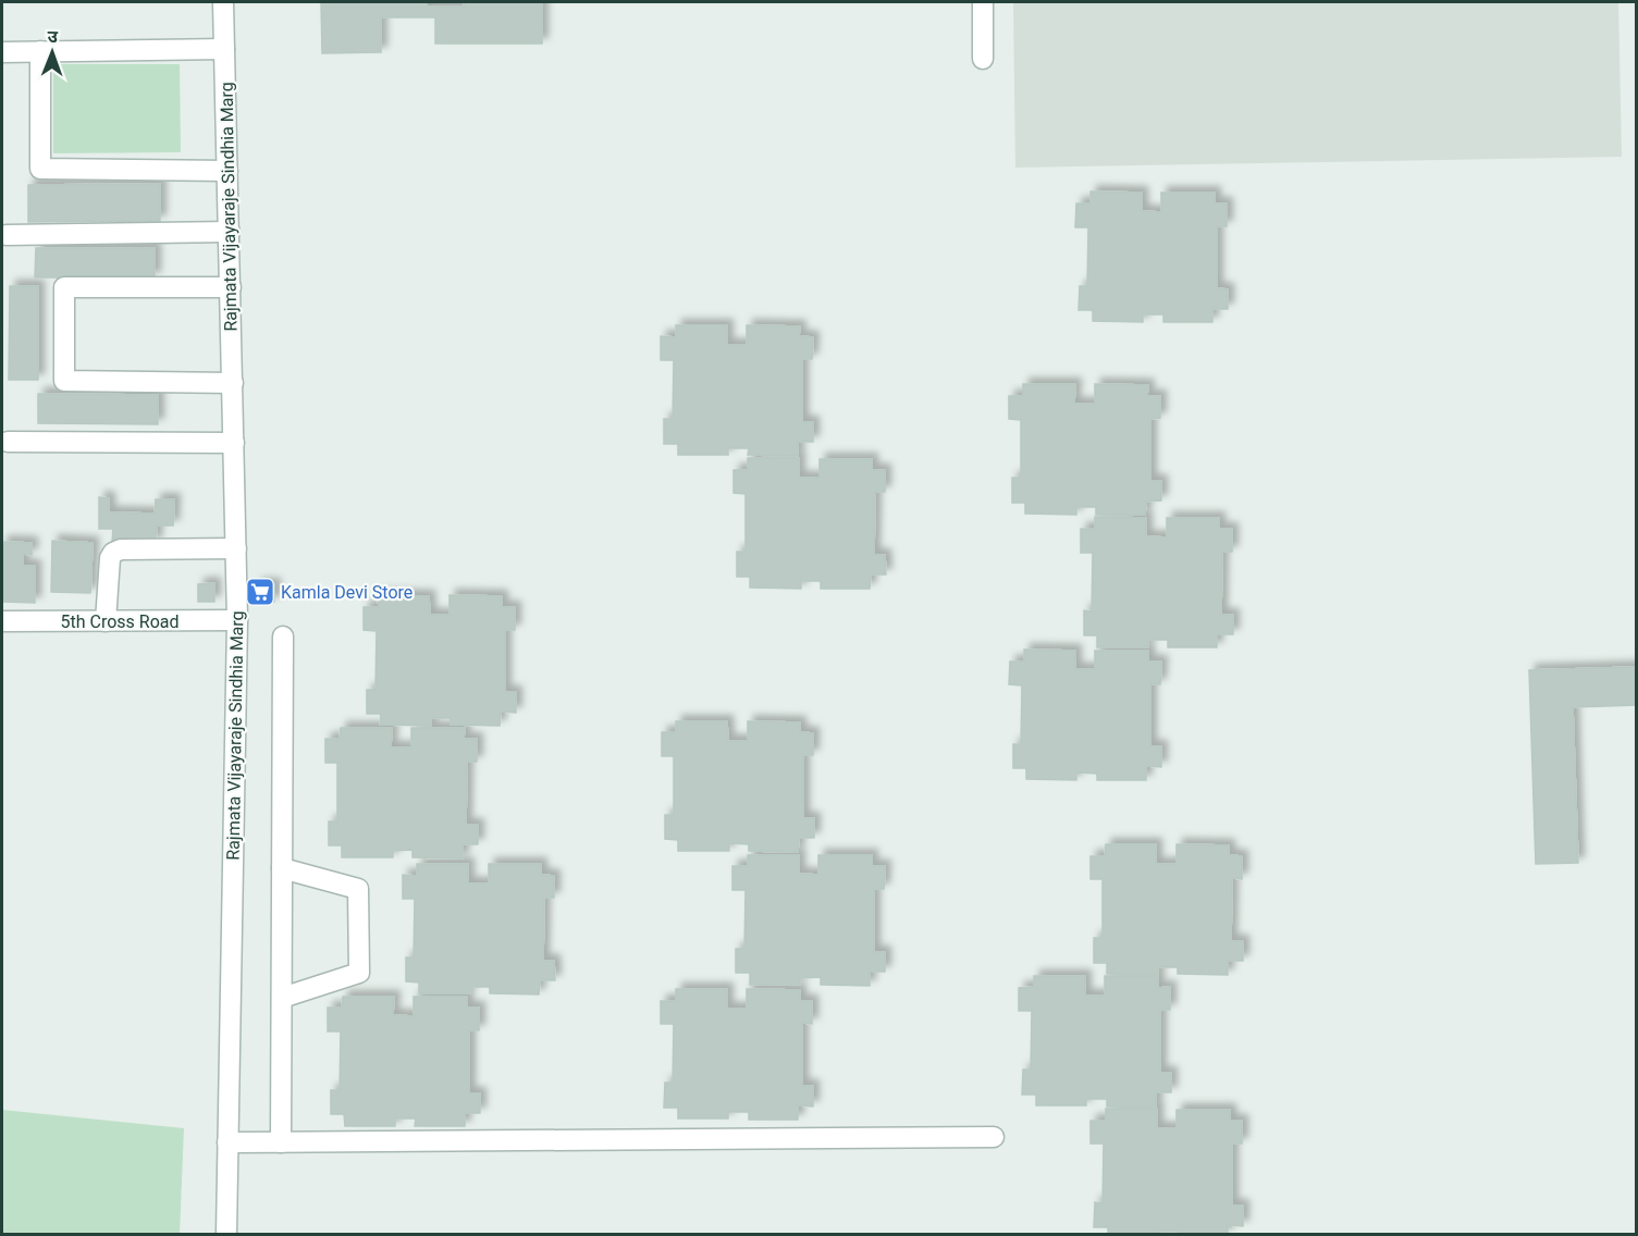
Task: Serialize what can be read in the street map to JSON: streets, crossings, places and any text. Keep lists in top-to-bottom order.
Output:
{
  "streets": {
    "street": ["Rajmata Vijayaraje Sindhia Marg", "5th Cross Road"]
  },
  "crossings": [
    ["Rajmata Vijayaraje Sindhia Marg", "5th Cross Road"]
  ],
  "places": {
    "supermarket": ["Kamla Devi Store"]
  },
  "north": "top"
}
